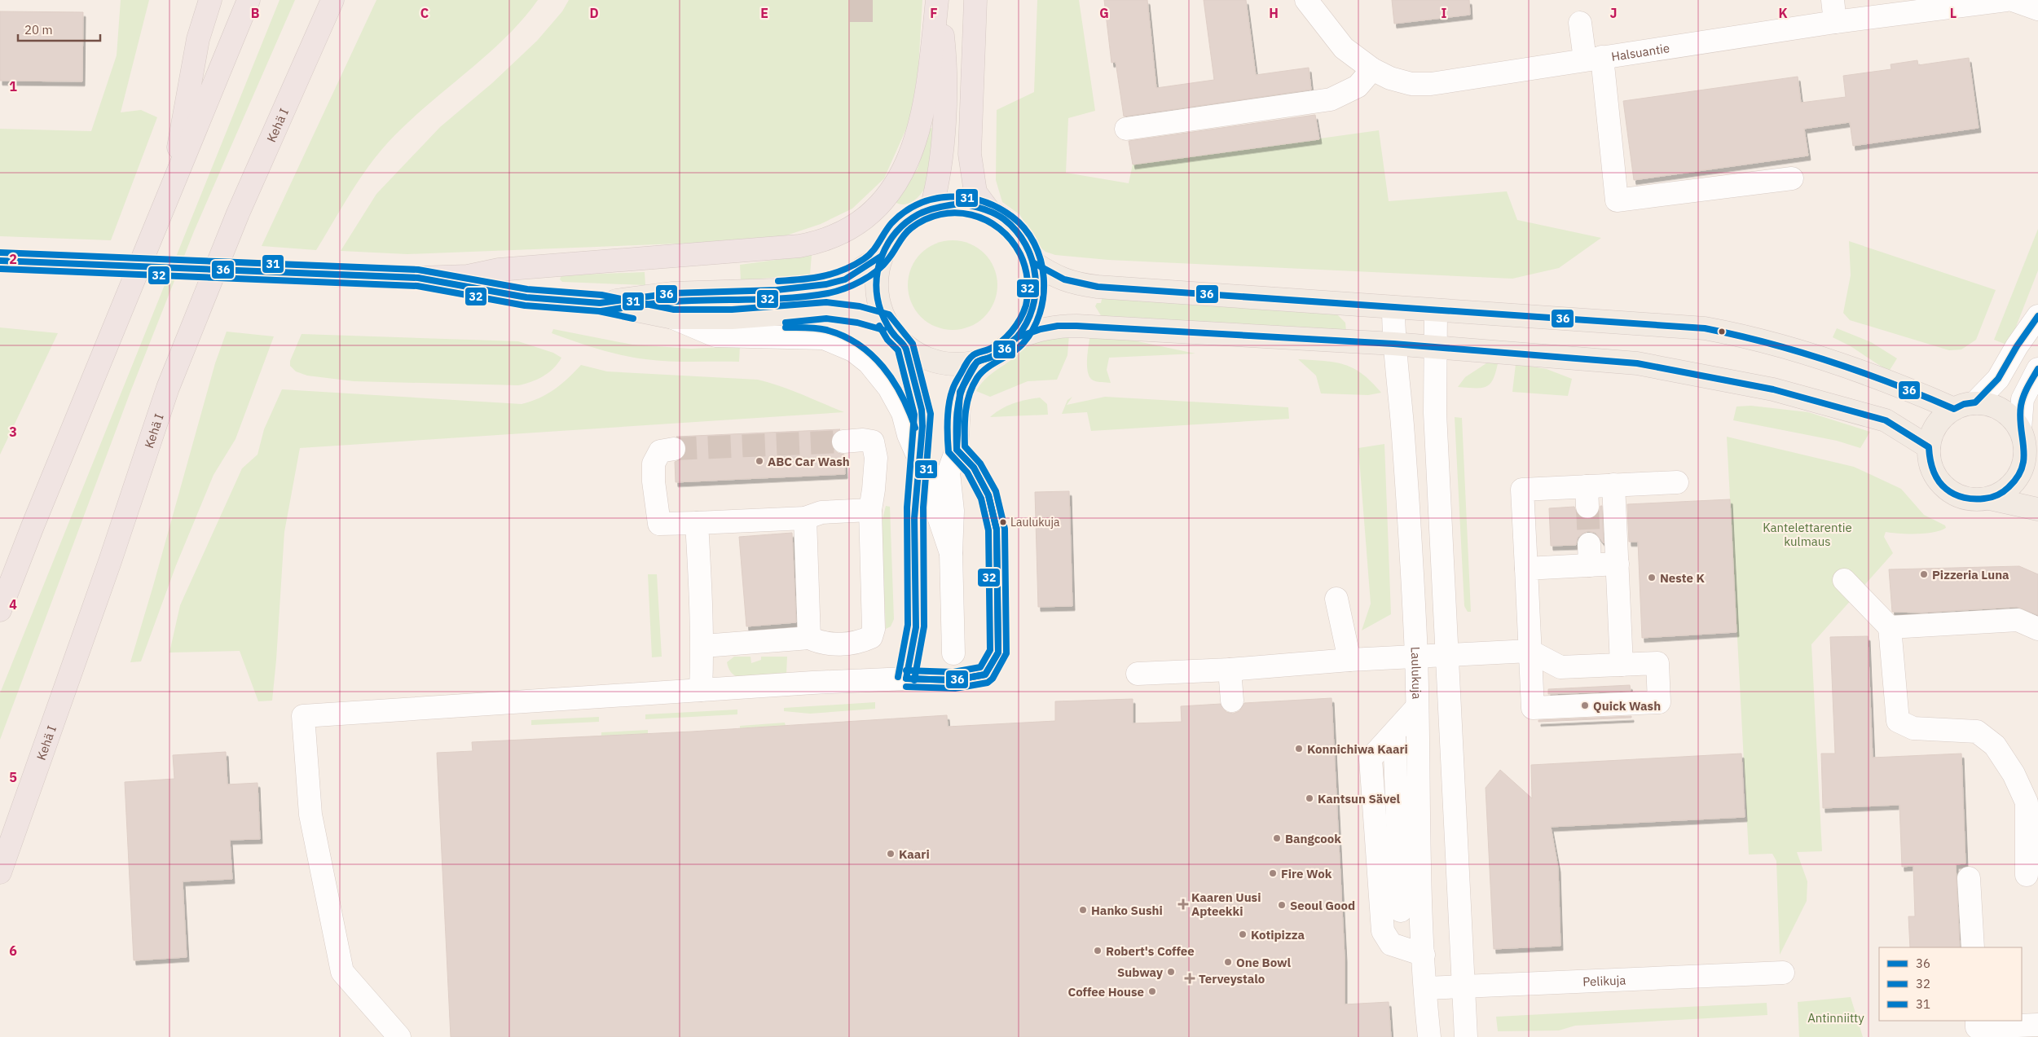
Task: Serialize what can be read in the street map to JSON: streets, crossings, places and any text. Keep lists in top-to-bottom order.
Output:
{
  "streets": {
    "highway": ["Kehä I"],
    "street": ["Halsuantie", "Laulukuja", "Pelikuja"]
  },
  "crossings": [
    ["Laulukuja", "Pelikuja"]
  ],
  "parks": ["Kantelettarentie kulmaus", "Antinniitty"],
  "places": {
    "other": [
      "ABC Car Wash",
      "Laulukuja",
      "Pizzeria Luna",
      "Neste K",
      "Quick Wash",
      "Konnichiwa Kaari",
      "Kantsun Sävel",
      "Bangcook",
      "Kaari",
      "Fire Wok",
      "Seoul Good",
      "Hanko Sushi",
      "Kotipizza",
      "Robert's Coffee",
      "One Bowl",
      "Subway",
      "Coffee House"
    ],
    "health": ["Kaaren Uusi Apteekki", "Terveystalo"]
  },
  "lines": ["transit line 31", "transit line 36", "transit line 32"],
  "legend": ["36", "32", "31"],
  "scale_bar": "20 m",
  "grid": {
    "columns": [
      "B",
      "C",
      "D",
      "E",
      "F",
      "G",
      "H",
      "I",
      "J",
      "K",
      "L"
    ],
    "rows": [
      "1",
      "2",
      "3",
      "4",
      "5",
      "6"
    ]
  }
}
